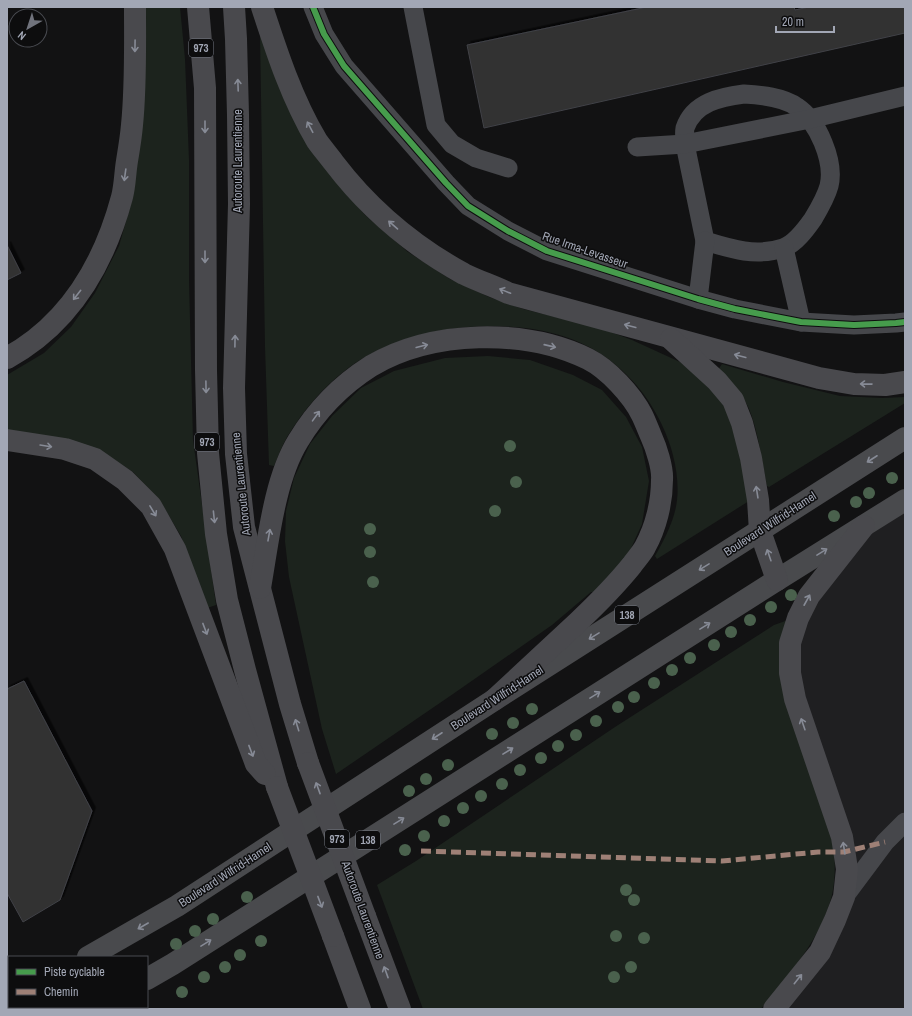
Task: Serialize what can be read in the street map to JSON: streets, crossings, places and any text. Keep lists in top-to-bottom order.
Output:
{
  "streets": {
    "highway": ["973", "Autoroute Laurentienne"],
    "main road": ["Boulevard Wilfrid-Hamel", "138"],
    "street": ["Rue Irma-Levasseur"]
  },
  "legend": ["Piste cyclable", "Chemin"],
  "scale_bar": "20 m",
  "north": "bottom left"
}
